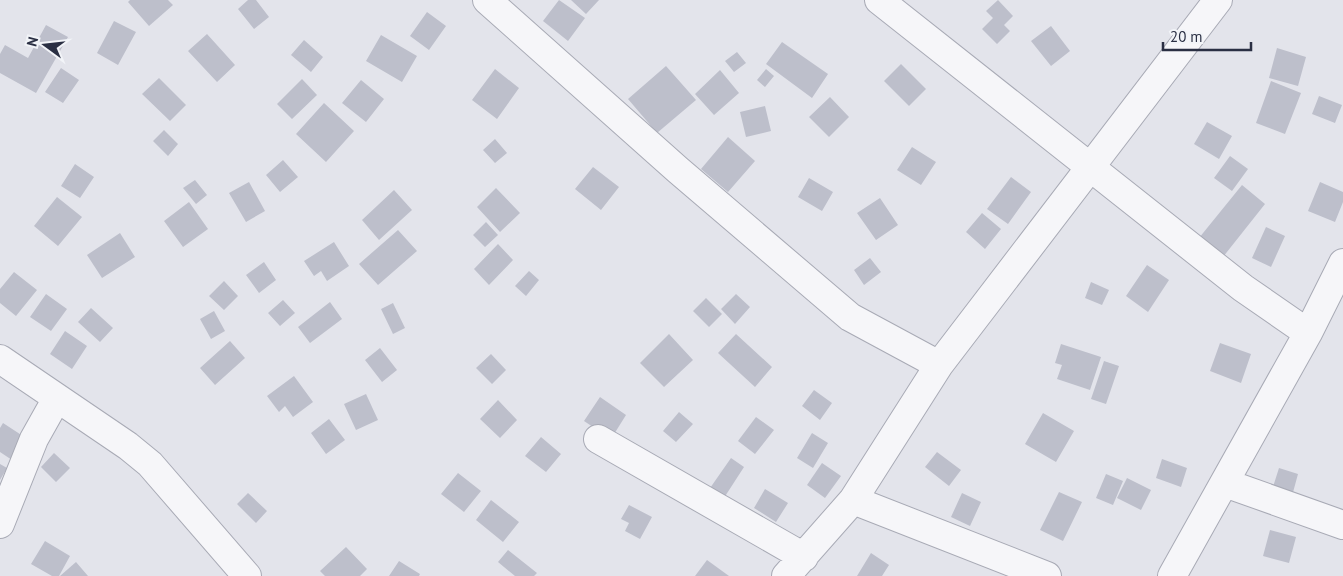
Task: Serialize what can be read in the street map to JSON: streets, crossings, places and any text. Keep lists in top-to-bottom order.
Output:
{
  "scale_bar": "20 m",
  "north": "left"
}
